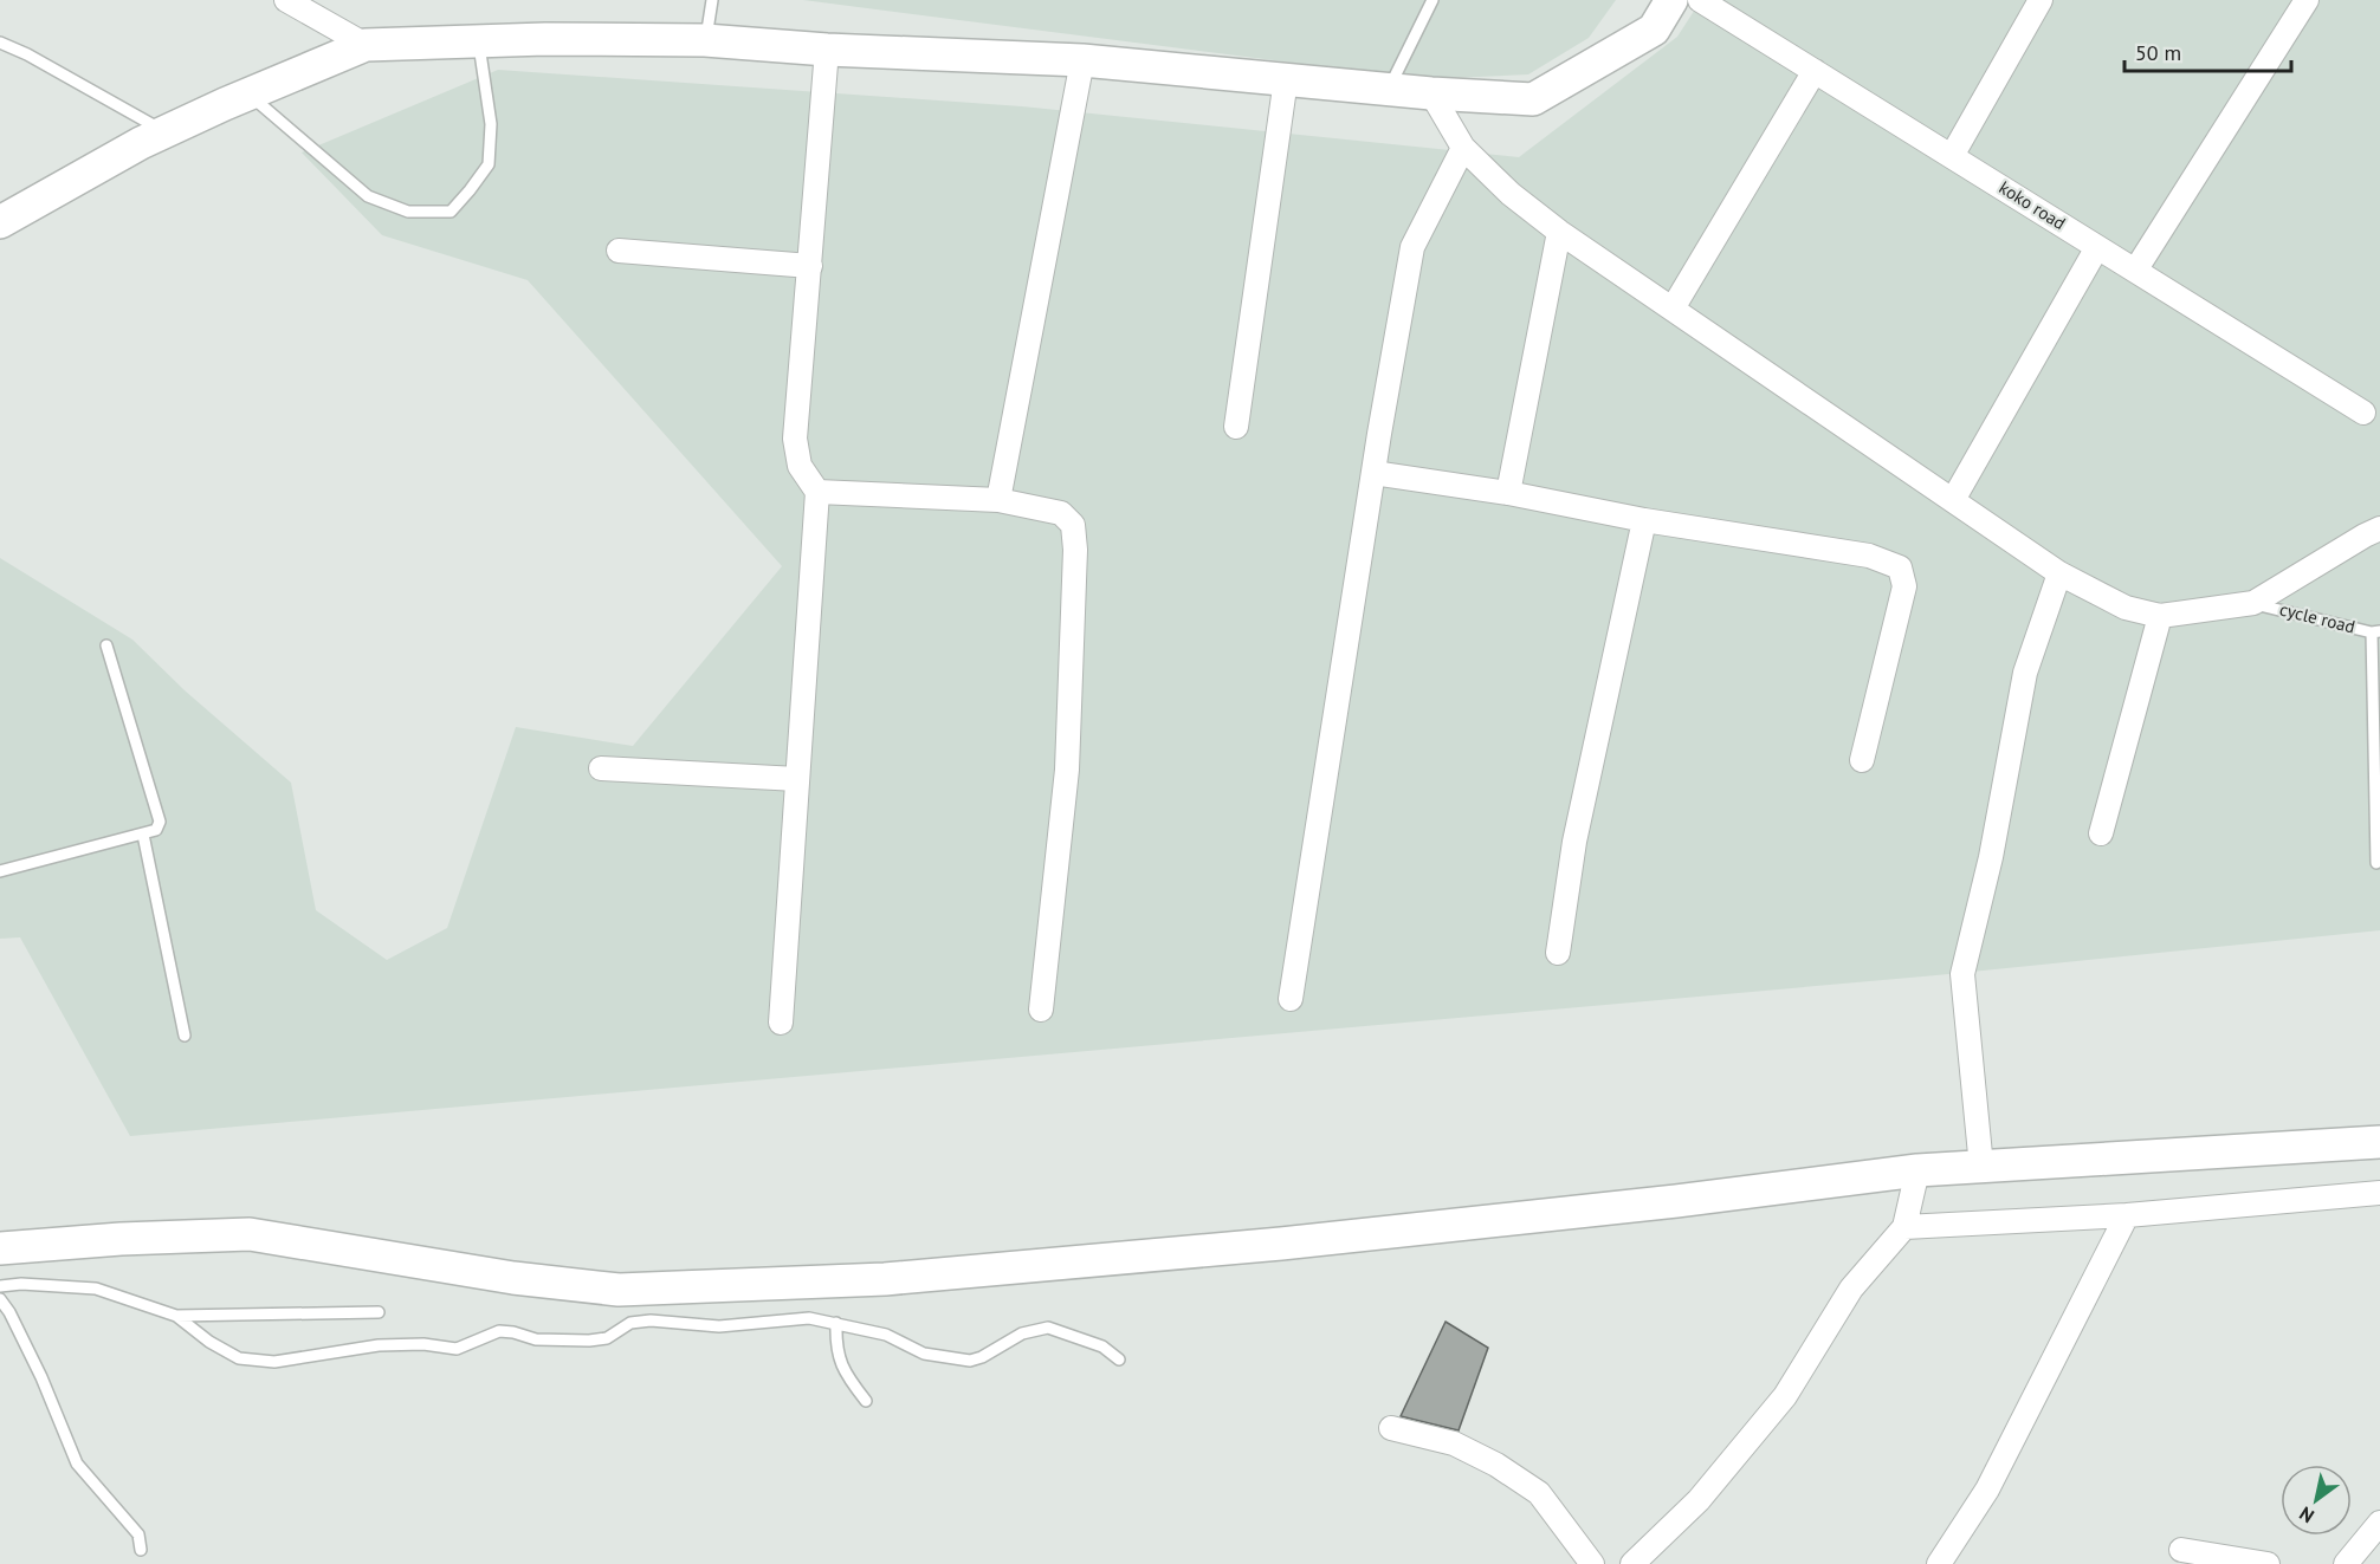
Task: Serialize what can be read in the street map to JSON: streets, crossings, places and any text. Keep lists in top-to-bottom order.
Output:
{
  "streets": {
    "street": ["koko road"],
    "lane": ["cycle road"]
  },
  "scale_bar": "50 m",
  "north": "bottom left"
}
